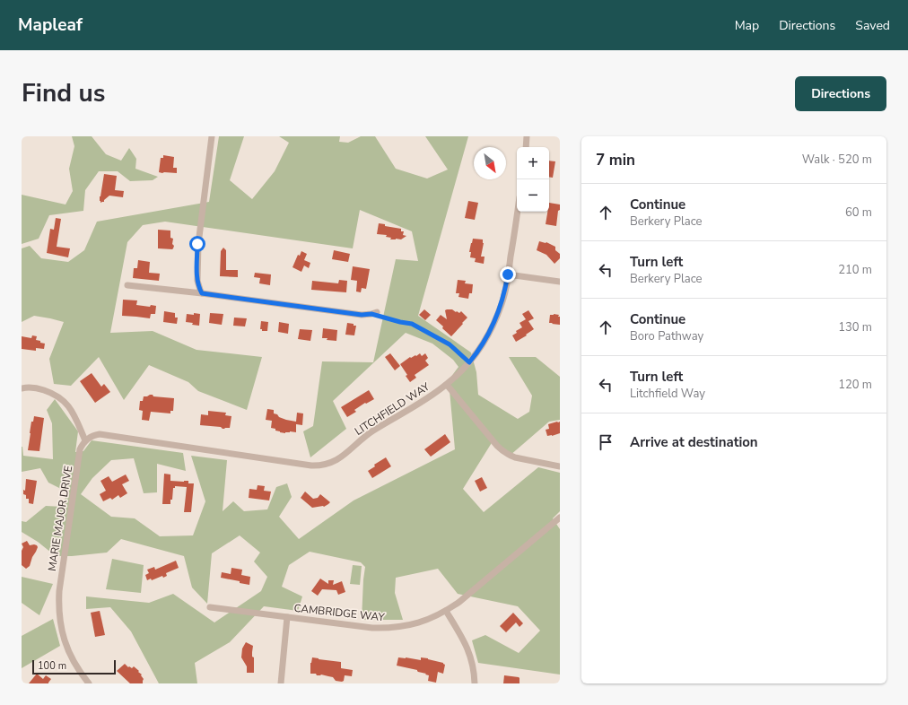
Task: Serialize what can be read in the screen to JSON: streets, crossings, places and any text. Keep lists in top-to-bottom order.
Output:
{
  "streets": {
    "street": ["LITCHFIELD WAY", "MARIE MAJOR DRIVE", "CAMBRIDGE WAY"]
  },
  "crossings": [
    ["LITCHFIELD WAY", "MARIE MAJOR DRIVE"]
  ],
  "scale_bar": "100 m",
  "north": "bottom right",
  "page": {
    "header": "Mapleaf",
    "nav": ["Map", "Directions", "Saved"],
    "title": "Find us",
    "buttons": "Directions",
    "heading": ["7 min", "Walk · 520 m"],
    "map_buttons": ["+", "−"],
    "list": [
      ["Continue", "Berkery Place", "60 m"],
      ["Turn left", "Berkery Place", "210 m"],
      ["Continue", "Boro Pathway", "130 m"],
      ["Turn left", "Litchfield Way", "120 m"],
      "Arrive at destination"
    ],
    "scale": "100 m"
  }
}
